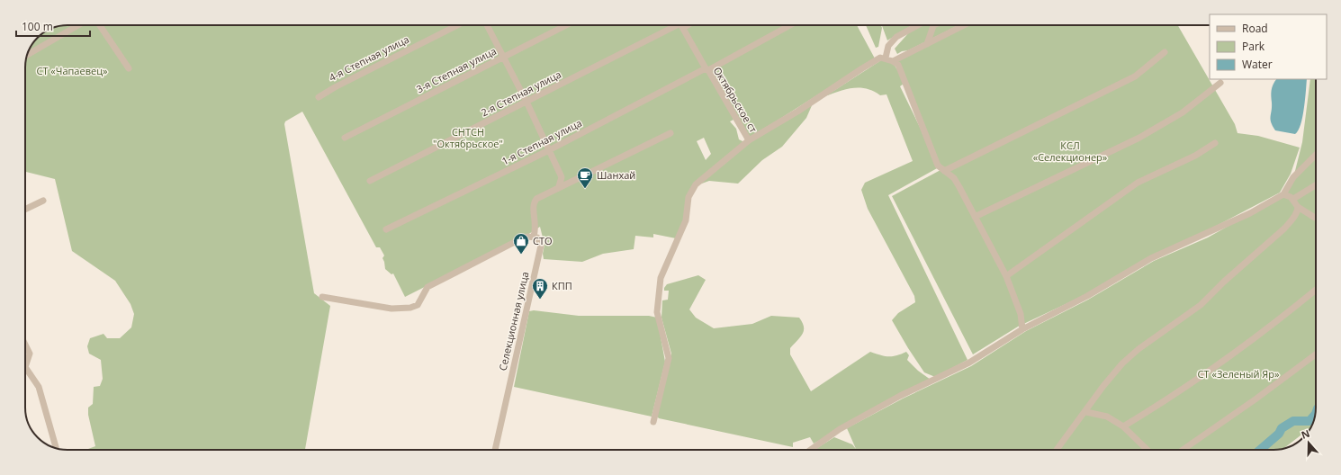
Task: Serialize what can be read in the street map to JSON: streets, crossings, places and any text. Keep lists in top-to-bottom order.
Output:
{
  "streets": {
    "street": [
      "4-я Степная улица",
      "3-я Степная улица",
      "2-я Степная улица",
      "Октябрьское ст",
      "1-я Степная улица",
      "Селекционная улица"
    ]
  },
  "crossings": [
    ["Октябрьское ст", "1-я Степная улица"]
  ],
  "parks": [
    "СТ «Чапаевец»",
    "СНТСН \"Октябрьское\"",
    "КСЛ «Селекционер»",
    "СТ «Зеленый Яр»"
  ],
  "places": {
    "cafe": ["Шанхай"],
    "shop": ["СТО"],
    "building": ["КПП"]
  },
  "legend": ["Road", "Park", "Water"],
  "scale_bar": "100 m",
  "north": "top"
}
